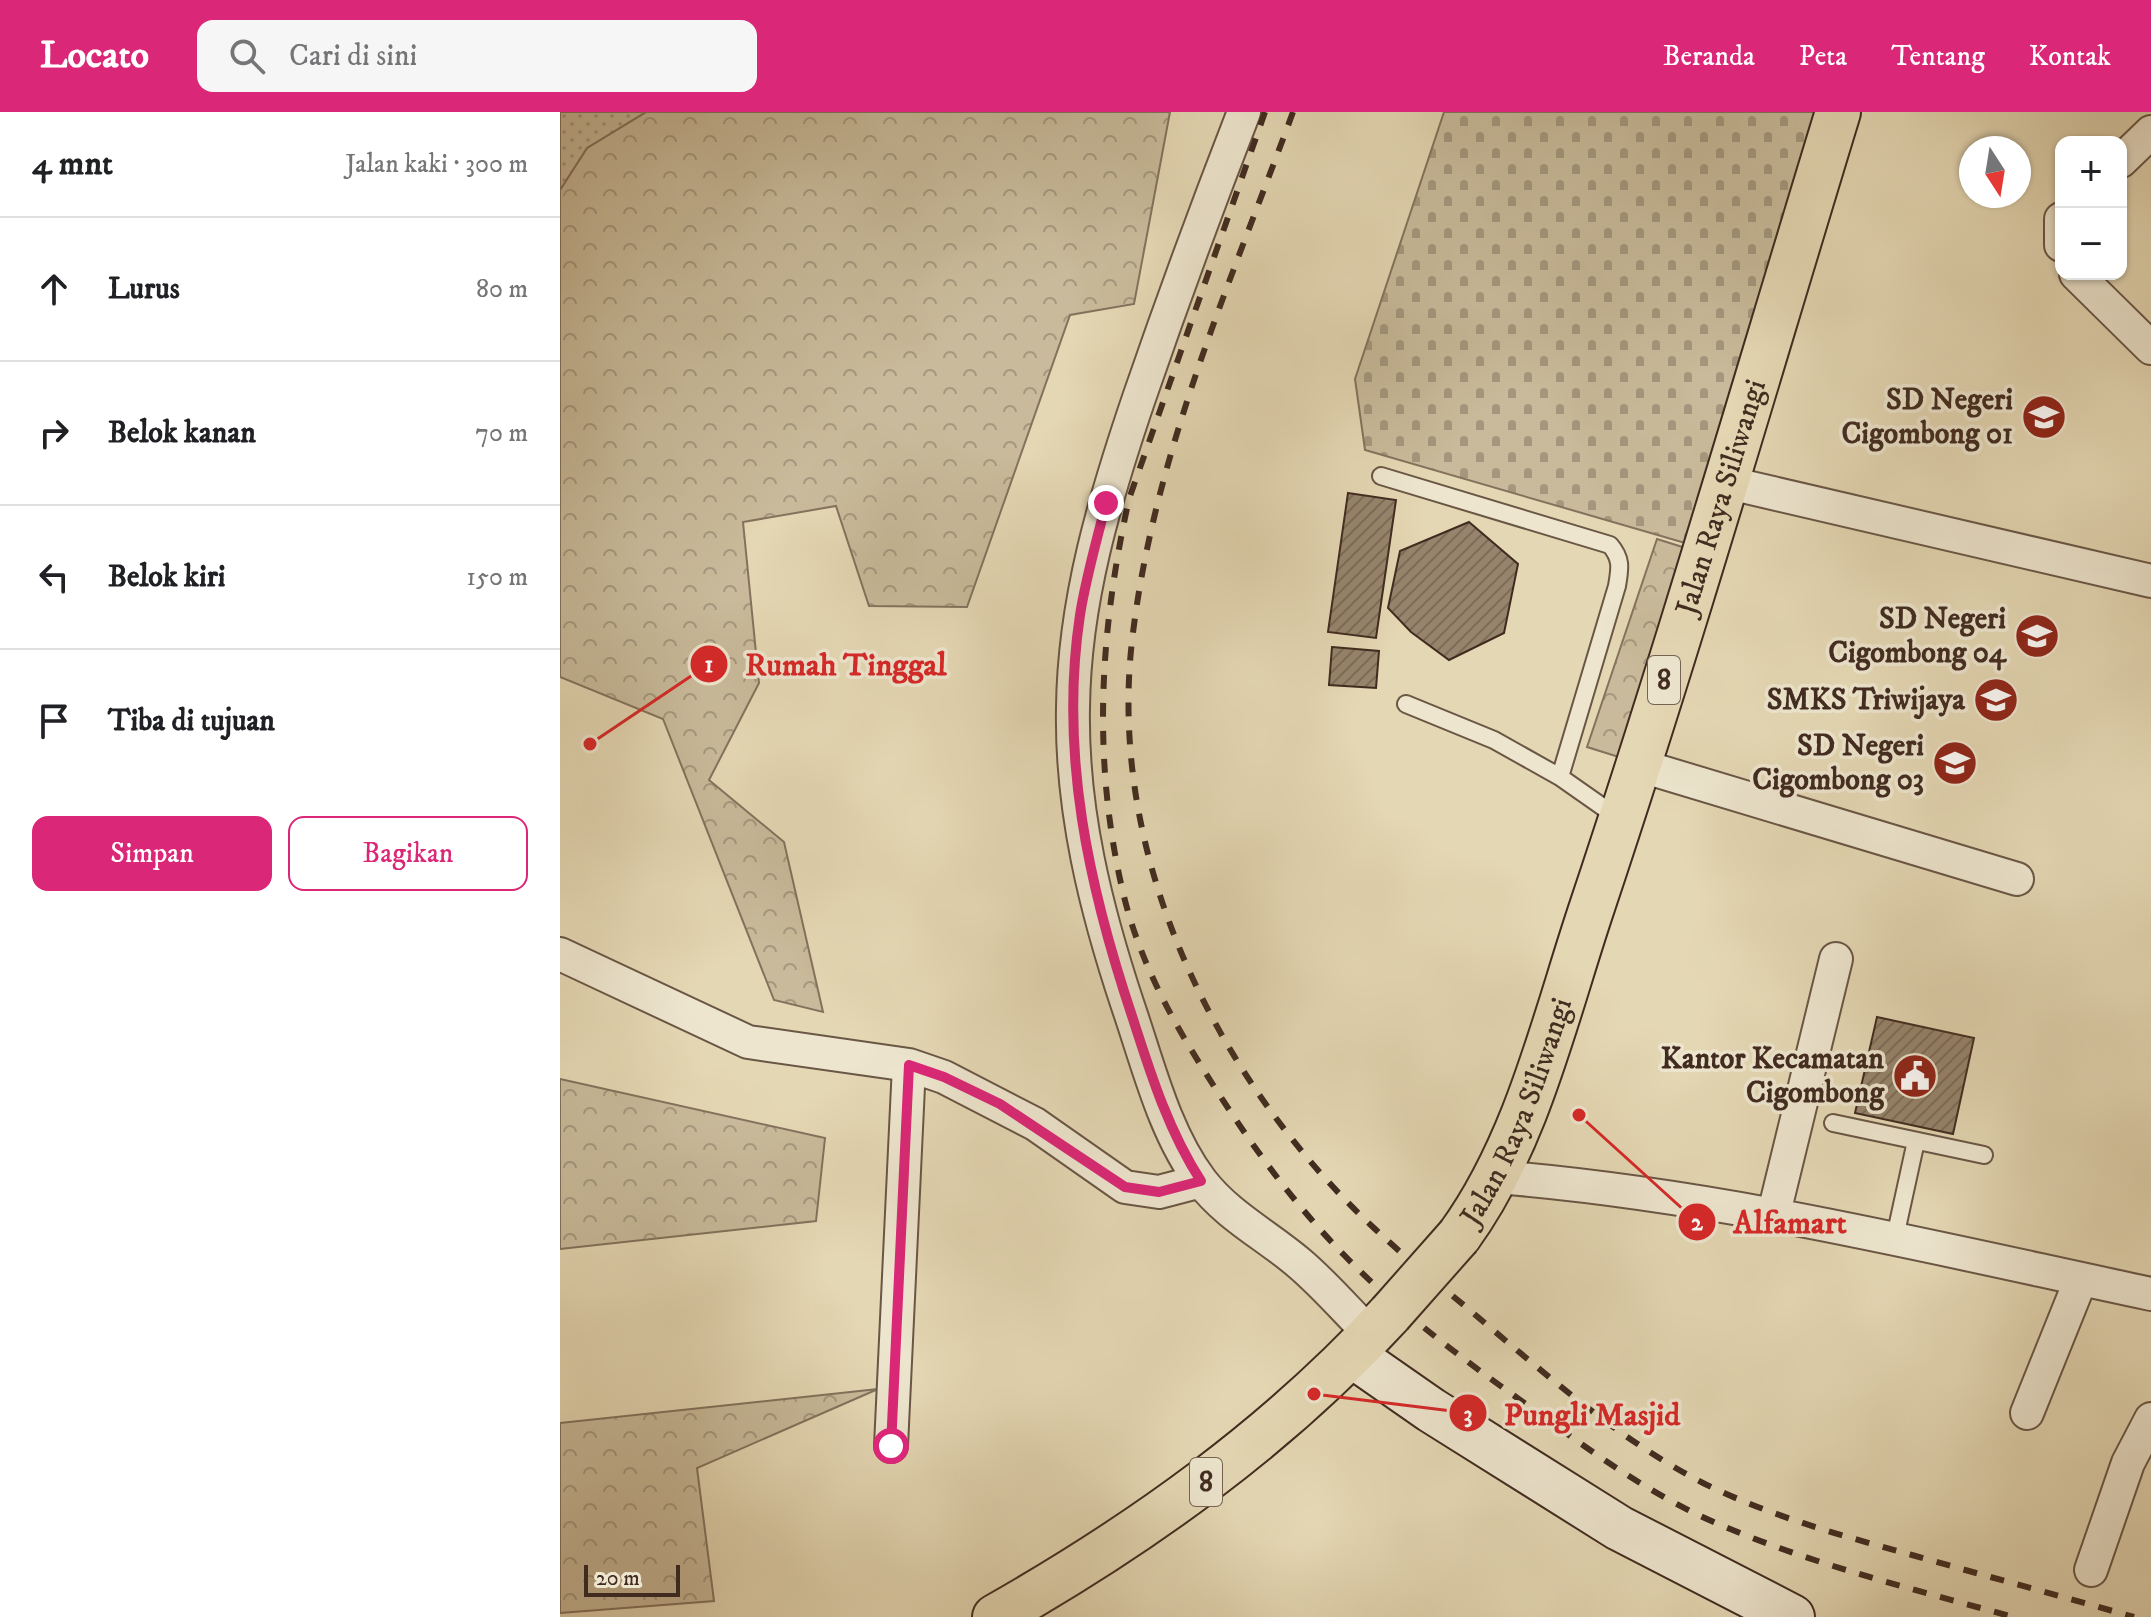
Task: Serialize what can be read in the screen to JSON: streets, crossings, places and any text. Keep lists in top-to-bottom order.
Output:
{
  "streets": {
    "highway": ["Jalan Raya Siliwangi", "8"]
  },
  "crossings": [
    ["Jalan Raya Siliwangi", "8"]
  ],
  "places": {
    "school or university": [
      "SD Negeri Cigombong 01",
      "SD Negeri Cigombong 04",
      "SMKS Triwijaya",
      "SD Negeri Cigombong 03"
    ],
    "other": ["Rumah Tinggal", "Alfamart", "Pungli Masjid"],
    "public building": ["Kantor Kecamatan Cigombong"]
  },
  "scale_bar": "20 m",
  "north": "bottom",
  "page": {
    "header": "Locato",
    "search": "Cari di sini",
    "nav": [
      "Beranda",
      "Peta",
      "Tentang",
      "Kontak"
    ],
    "heading": ["4 mnt", "Jalan kaki · 300 m"],
    "map_buttons": ["+", "−"],
    "list": [
      ["Lurus", "80 m"],
      ["Belok kanan", "70 m"],
      ["Belok kiri", "150 m"],
      "Tiba di tujuan"
    ],
    "buttons": ["Simpan", "Bagikan"],
    "scale": "20 m"
  }
}
